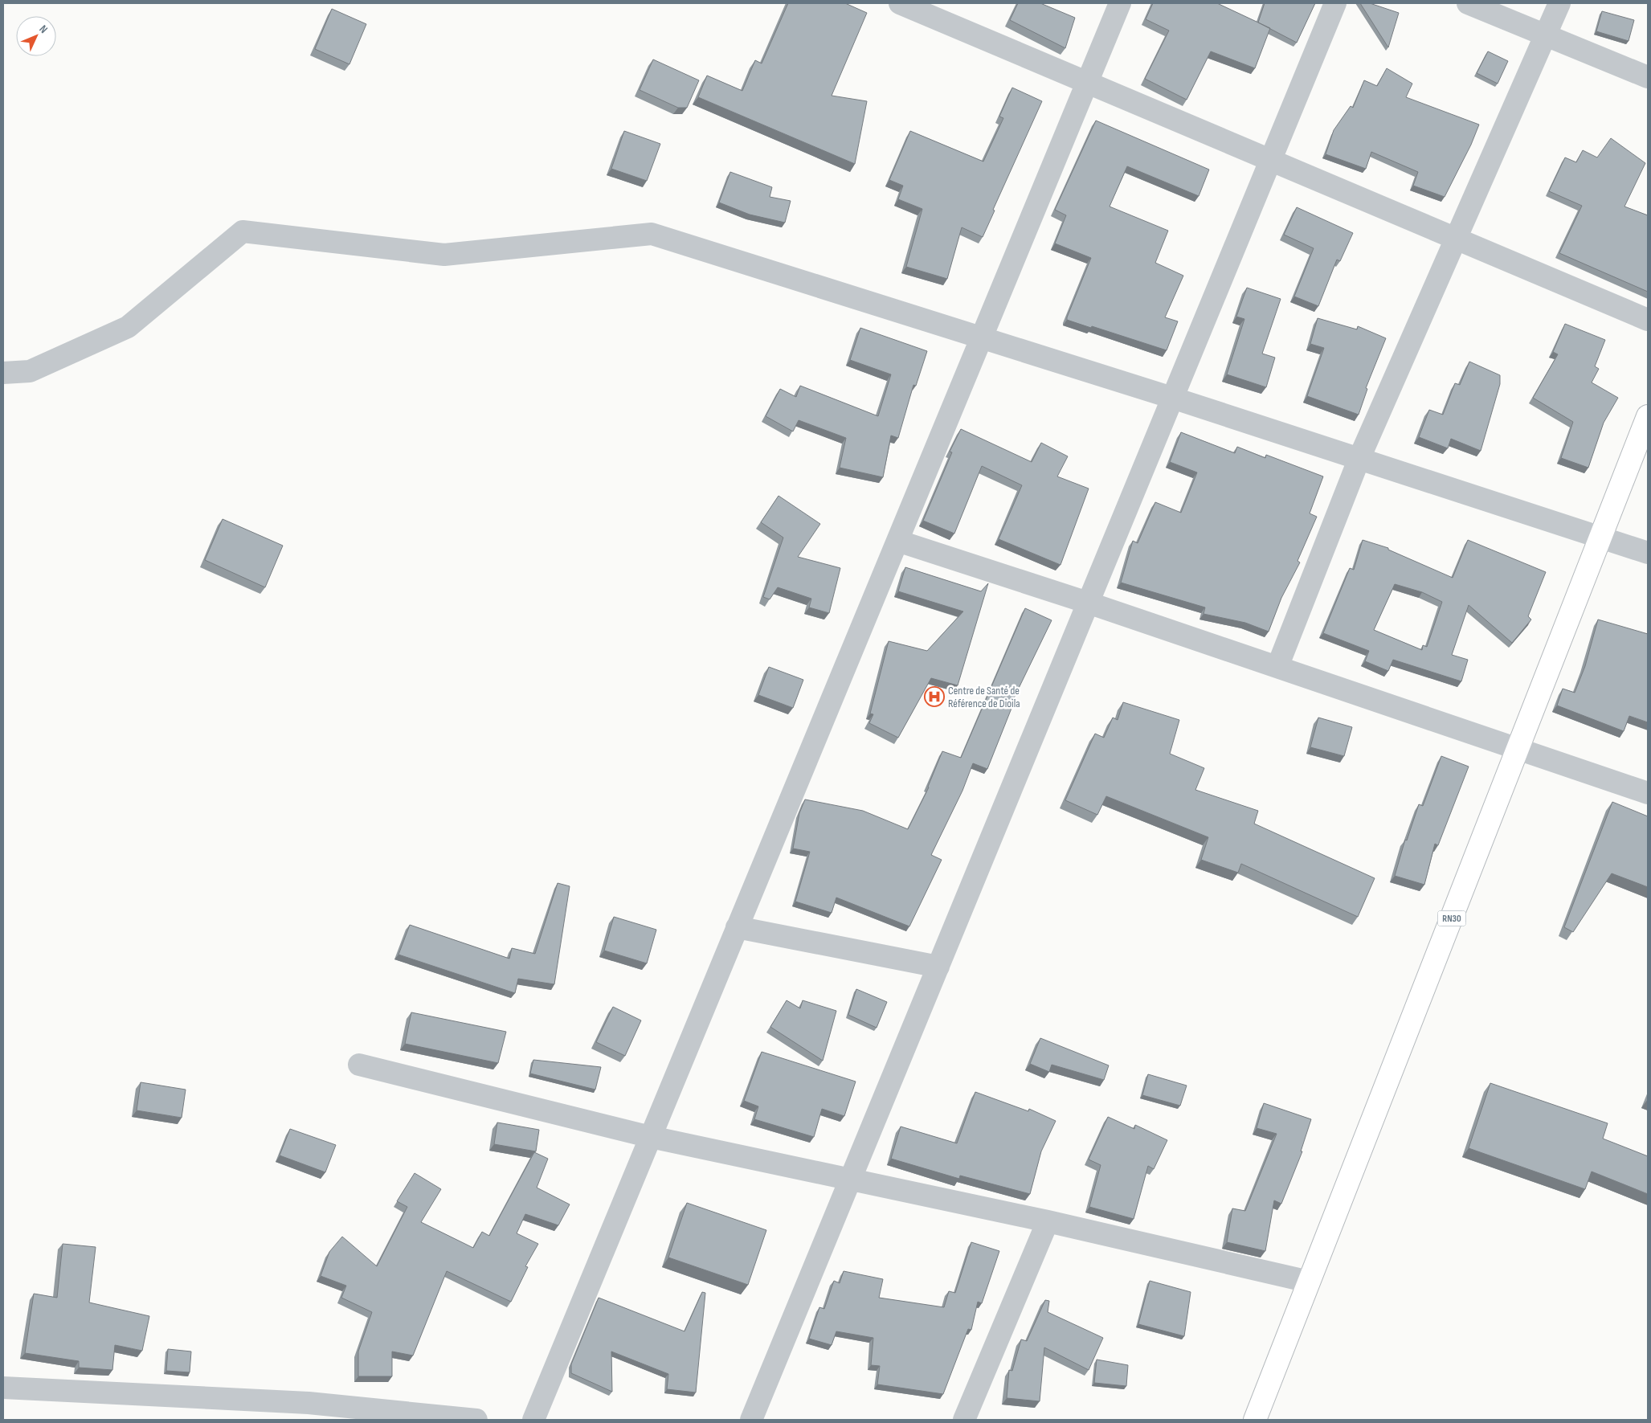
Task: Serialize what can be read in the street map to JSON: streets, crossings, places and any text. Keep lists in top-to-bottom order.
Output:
{
  "streets": {
    "main road": ["RN30"]
  },
  "places": {
    "hospital": ["Centre de Santé de Référence de Dioila"]
  },
  "north": "top right"
}
